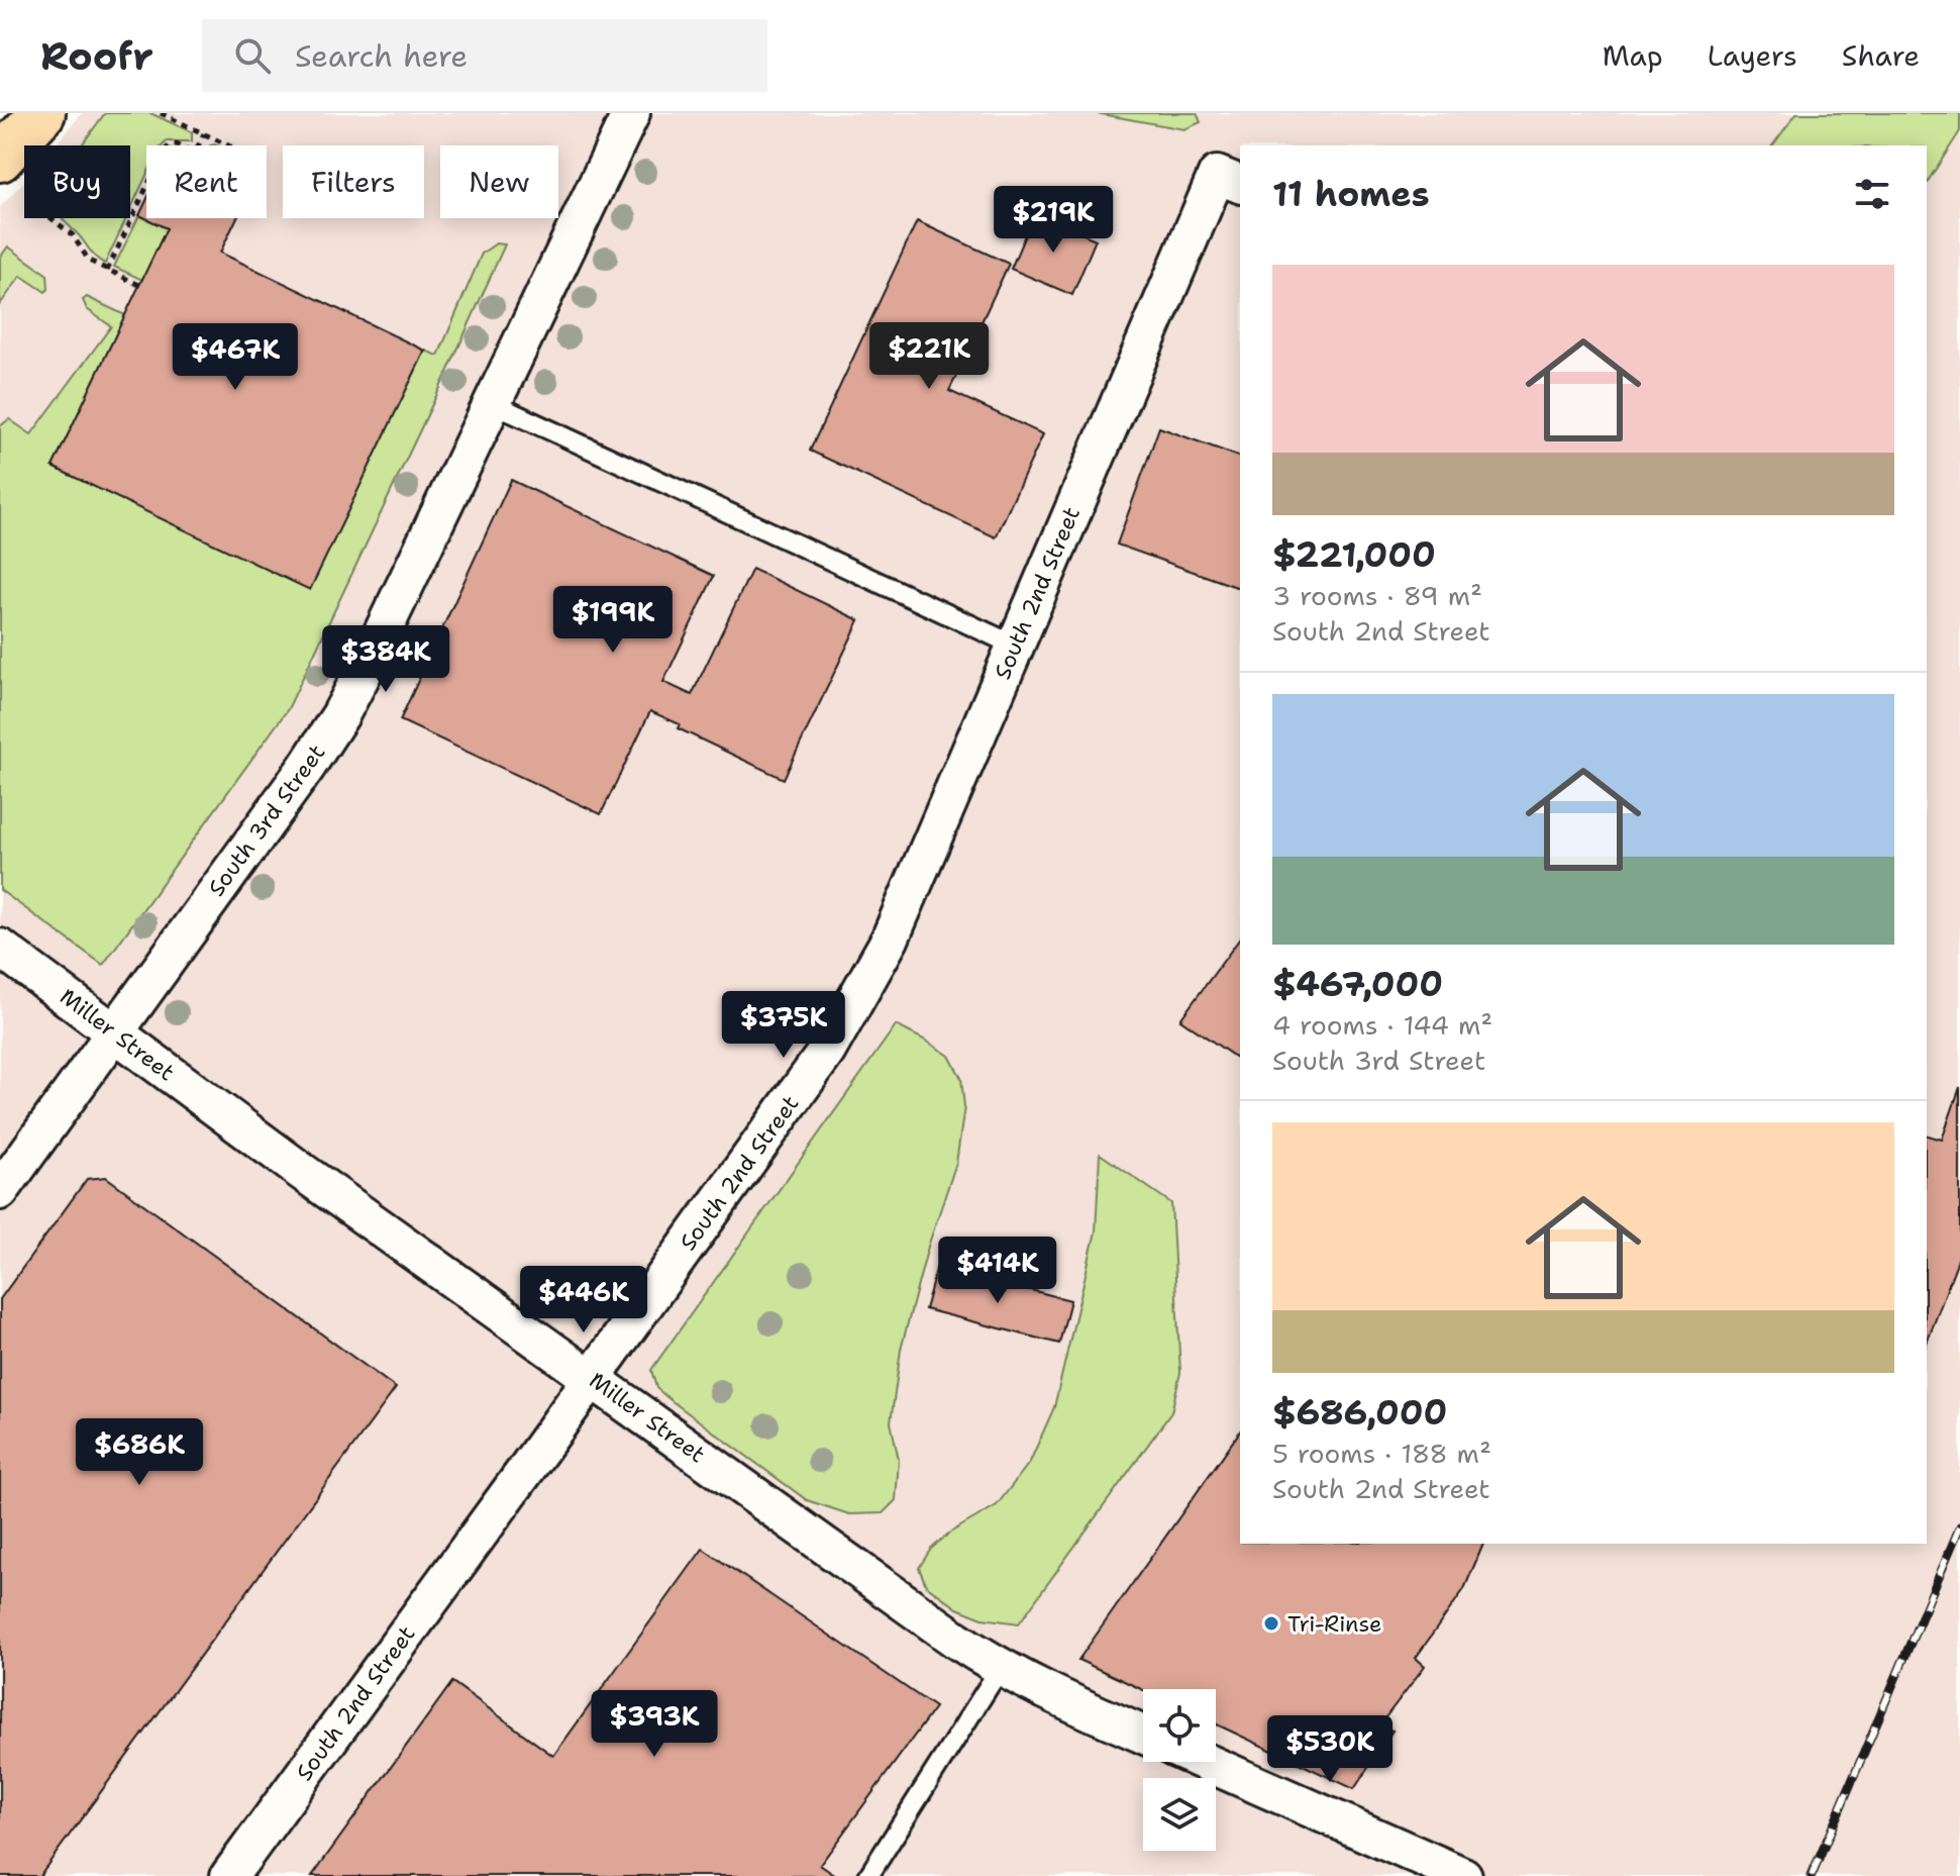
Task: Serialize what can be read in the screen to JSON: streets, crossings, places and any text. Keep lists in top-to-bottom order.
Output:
{
  "streets": {
    "street": ["South 2nd Street", "South 3rd Street", "Miller Street"]
  },
  "crossings": [
    ["South 2nd Street", "Miller Street"],
    ["South 3rd Street", "Miller Street"]
  ],
  "places": ["Tri-Rinse"],
  "page": {
    "header": "Roofr",
    "search": "Search here",
    "nav": ["Map", "Layers", "Share"],
    "chip": [
      "Buy",
      "Rent",
      "Filters",
      "New"
    ],
    "heading": "11 homes",
    "price": [
      "$219K",
      "$221K",
      "$467K",
      "$199K",
      "$384K",
      "$375K",
      "$414K",
      "$446K",
      "$686K",
      "$393K",
      "$530K"
    ],
    "list": [
      {
        "name": "$221,000",
        "note": "3 rooms · 89 m² · South 2nd Street"
      },
      {
        "name": "$467,000",
        "note": "4 rooms · 144 m² · South 3rd Street"
      },
      {
        "name": "$686,000",
        "note": "5 rooms · 188 m² · South 2nd Street"
      }
    ]
  }
}
